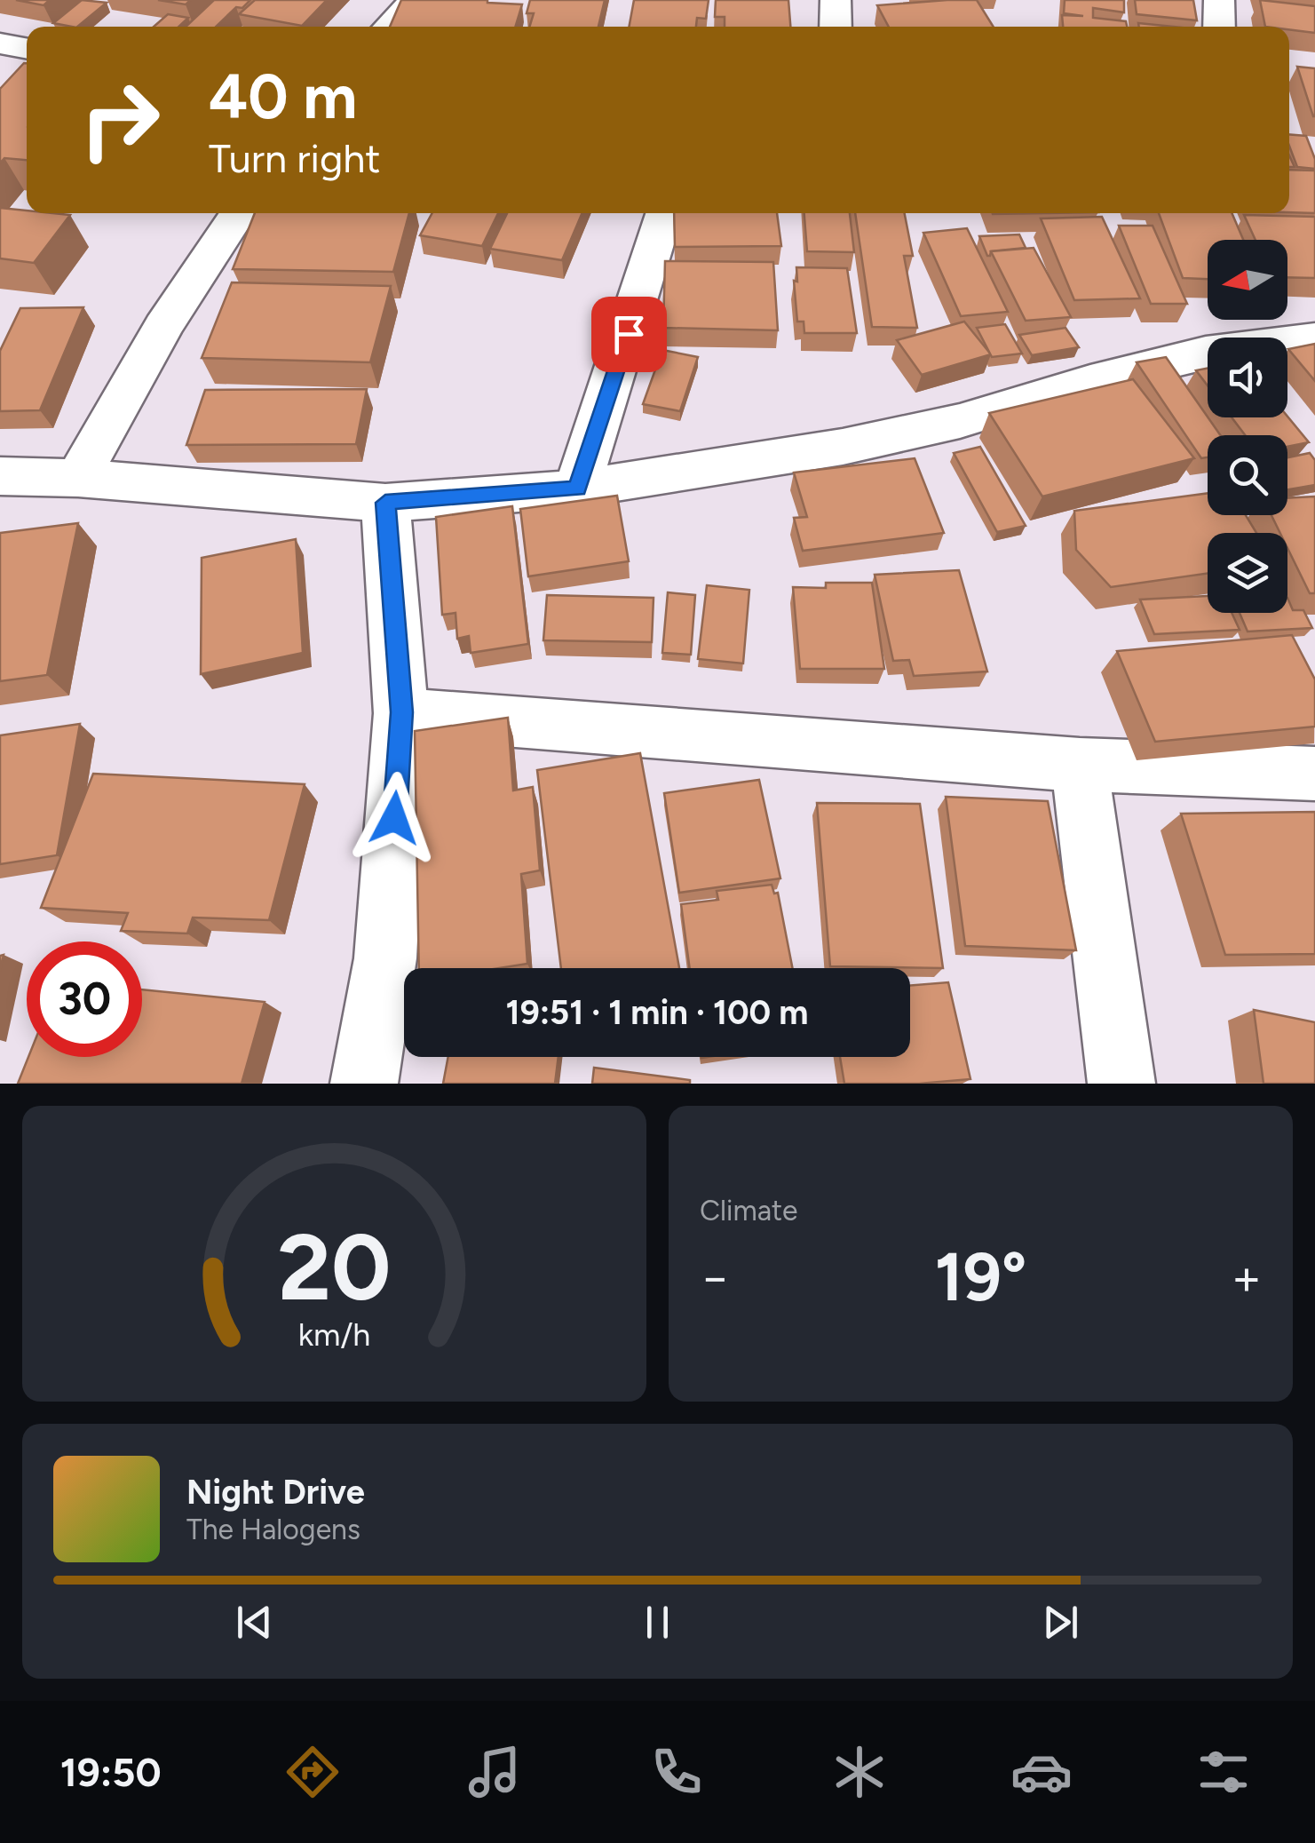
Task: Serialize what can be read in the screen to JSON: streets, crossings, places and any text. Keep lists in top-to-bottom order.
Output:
{
  "north": "left",
  "page": {
    "turn": ["40 m", "Turn right"],
    "limit": "30",
    "trip": "19:51 · 1 min · 100 m",
    "tile": "Climate",
    "heat": ["−", "19°", "+"],
    "song": ["Night Drive", "The Halogens"],
    "tabs": "19:50",
    "gauge": ["20", "km/h"]
  }
}
